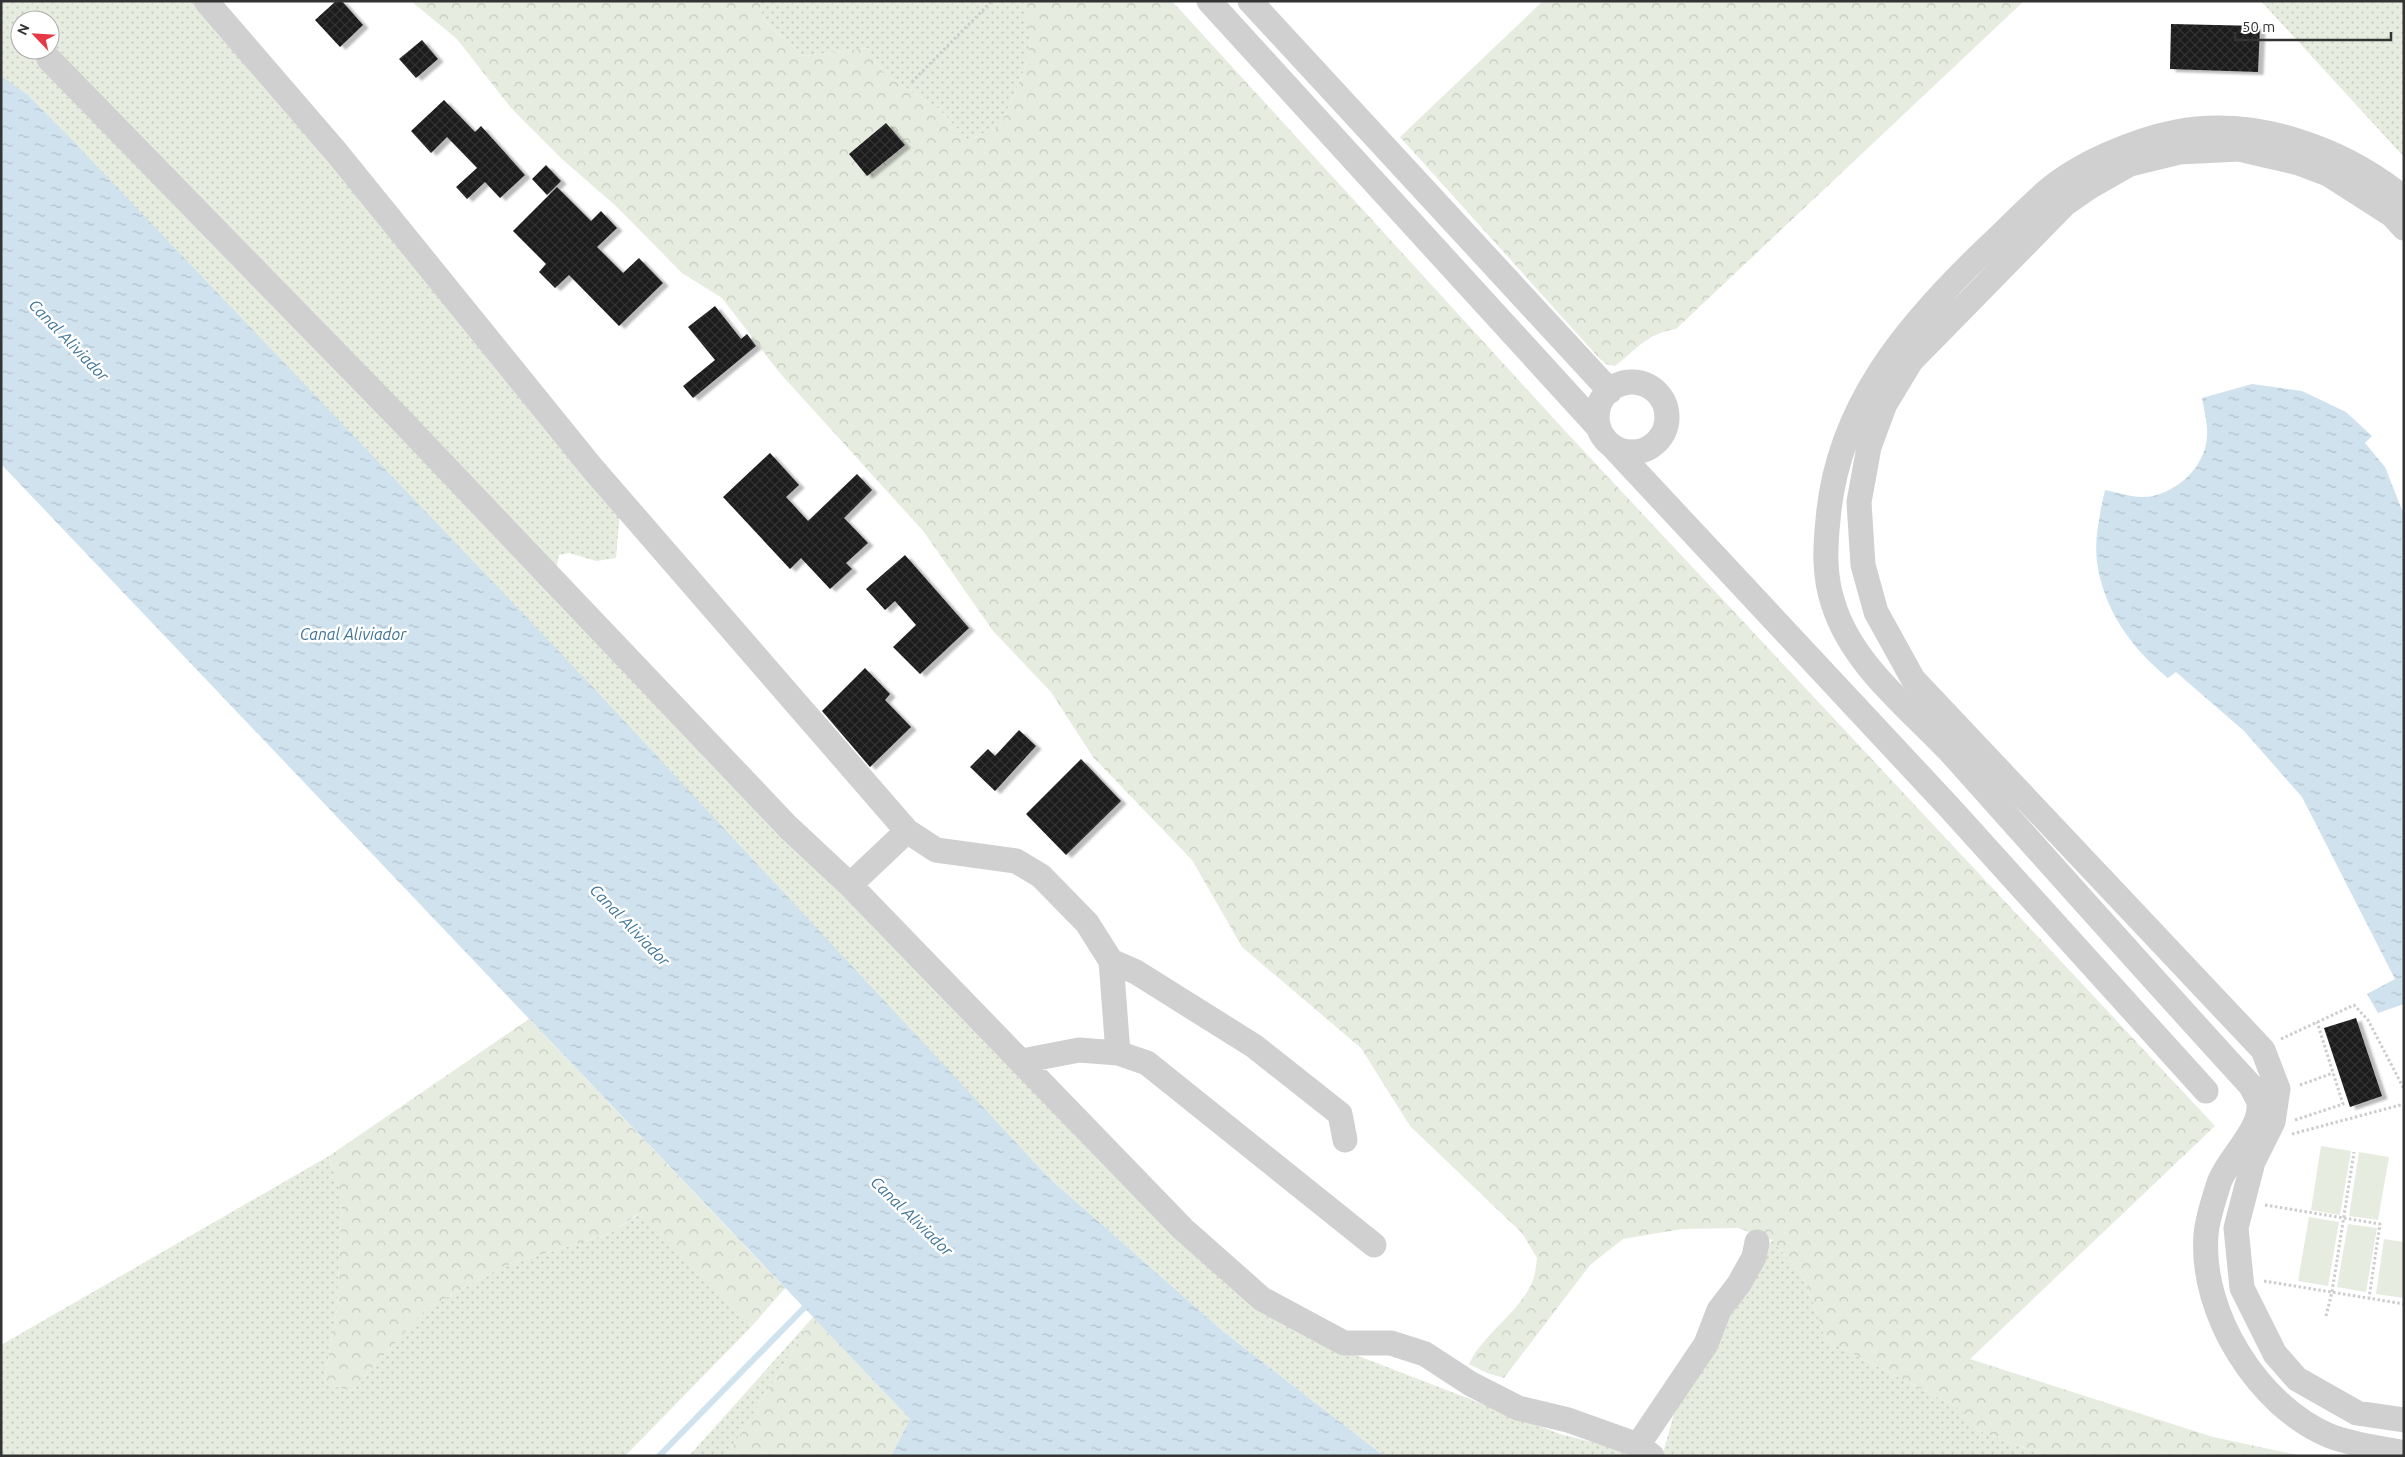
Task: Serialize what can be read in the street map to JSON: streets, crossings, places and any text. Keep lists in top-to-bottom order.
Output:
{
  "water": ["Canal Aliviador"],
  "scale_bar": "50 m",
  "north": "top left"
}
